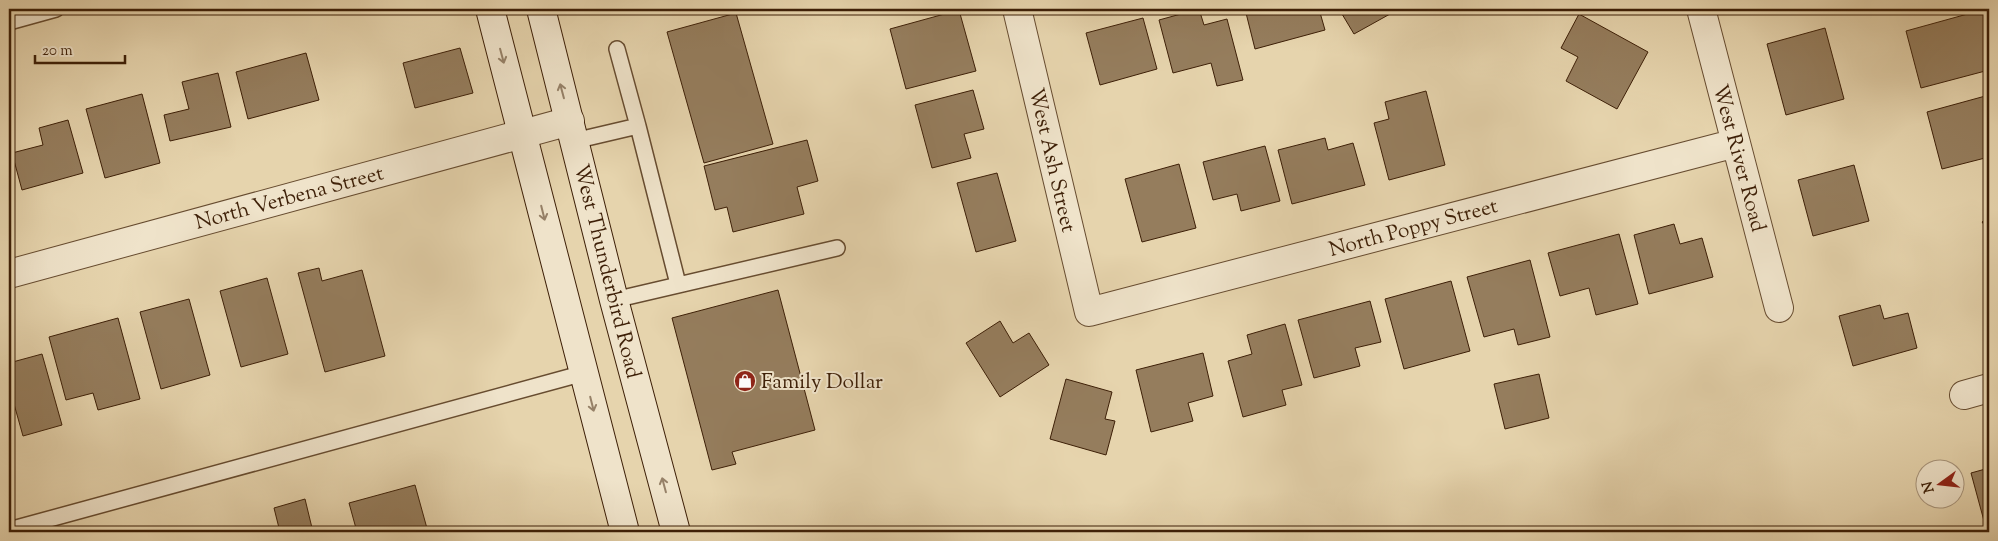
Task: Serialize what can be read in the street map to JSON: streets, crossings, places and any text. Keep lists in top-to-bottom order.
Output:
{
  "streets": {
    "street": [
      "West River Road",
      "West Ash Street",
      "North Verbena Street",
      "North Poppy Street",
      "West Thunderbird Road"
    ]
  },
  "crossings": [
    ["West River Road", "North Poppy Street"],
    ["West Ash Street", "North Poppy Street"],
    ["North Verbena Street", "West Thunderbird Road"]
  ],
  "places": {
    "shop": ["Family Dollar"]
  },
  "scale_bar": "20 m",
  "north": "left"
}
